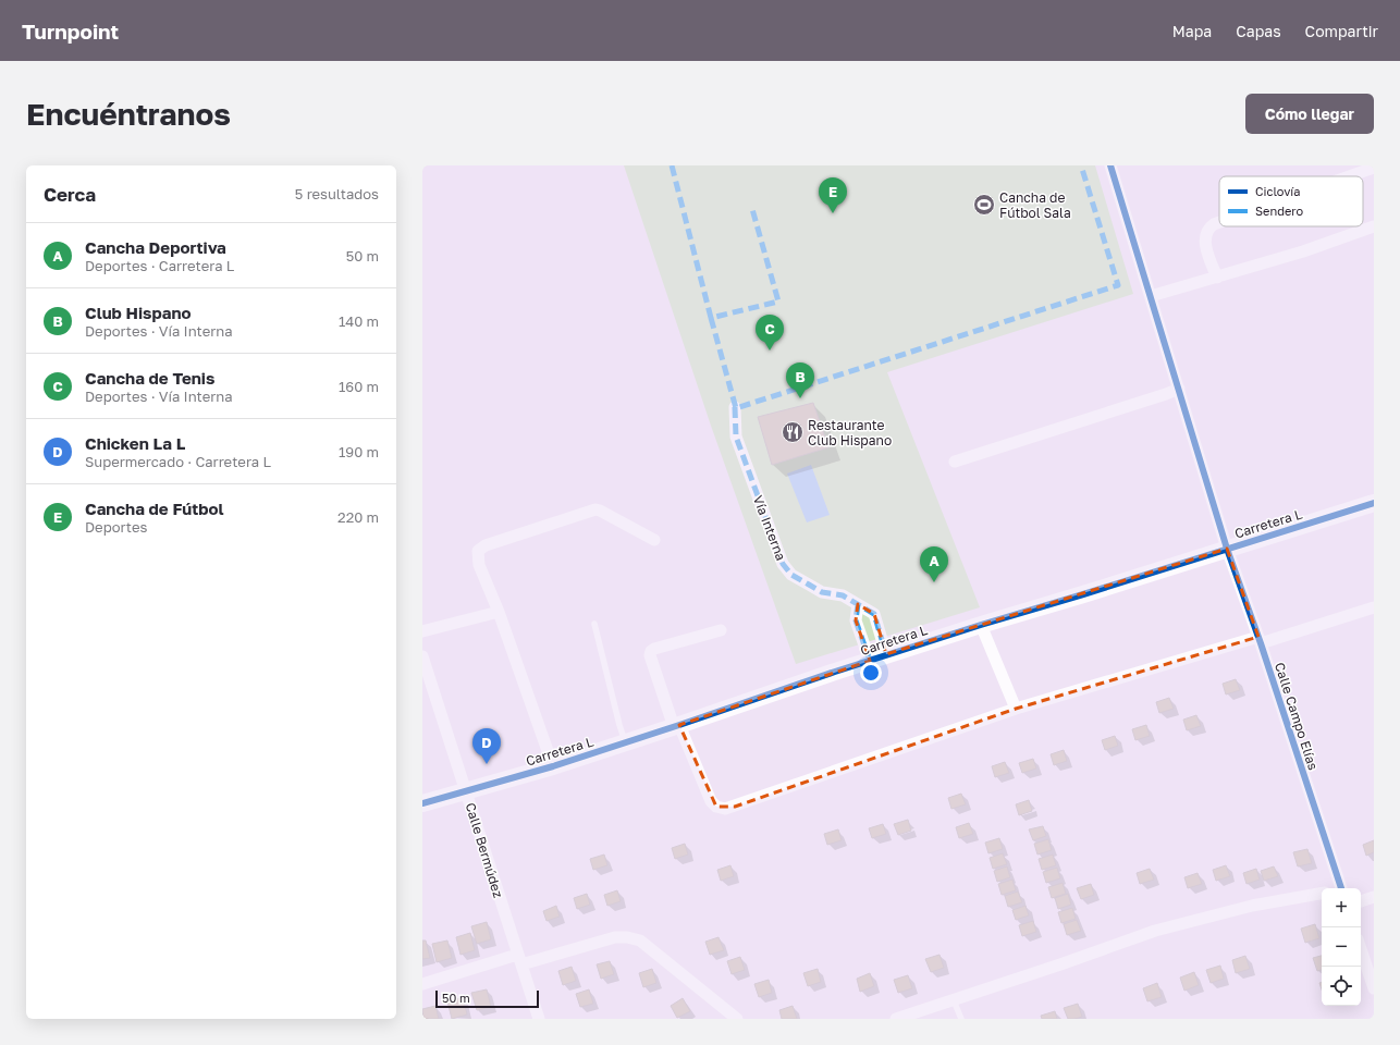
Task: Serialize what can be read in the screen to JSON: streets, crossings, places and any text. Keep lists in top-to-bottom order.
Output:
{
  "streets": {
    "street": [
      "Carretera L",
      "Vía Interna",
      "Calle Campo Elías",
      "Calle Bermúdez"
    ]
  },
  "crossings": [
    ["Carretera L", "Calle Campo Elías"],
    ["Carretera L", "Calle Bermúdez"]
  ],
  "places": {
    "sports": ["Cancha de Fútbol Sala"],
    "restaurant": ["Restaurante Club Hispano"]
  },
  "legend": ["Ciclovía", "Sendero"],
  "scale_bar": "50 m",
  "page": {
    "header": "Turnpoint",
    "nav": ["Mapa", "Capas", "Compartir"],
    "buttons": "Cómo llegar",
    "title": "Encuéntranos",
    "heading": ["Cerca", "5 resultados"],
    "pins": [
      "E",
      "C",
      "B",
      "A",
      "D"
    ],
    "list": [
      {
        "mark": "A",
        "name": "Cancha Deportiva",
        "note": "Deportes · Carretera L",
        "value": "50 m"
      },
      {
        "mark": "B",
        "name": "Club Hispano",
        "note": "Deportes · Vía Interna",
        "value": "140 m"
      },
      {
        "mark": "C",
        "name": "Cancha de Tenis",
        "note": "Deportes · Vía Interna",
        "value": "160 m"
      },
      {
        "mark": "D",
        "name": "Chicken La L",
        "note": "Supermercado · Carretera L",
        "value": "190 m"
      },
      {
        "mark": "E",
        "name": "Cancha de Fútbol",
        "note": "Deportes",
        "value": "220 m"
      }
    ],
    "map_buttons": ["+", "−"],
    "scale": "50 m"
  }
}
